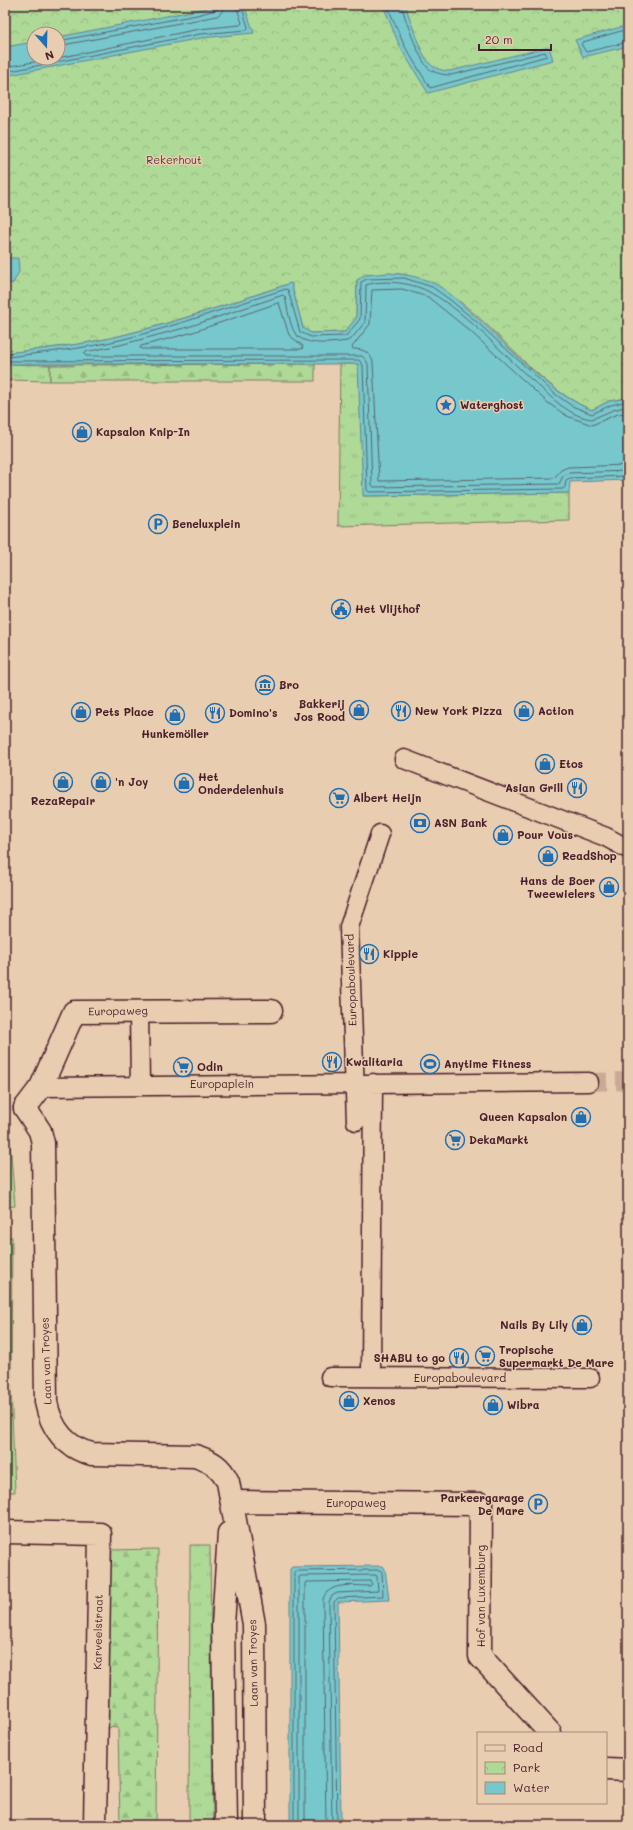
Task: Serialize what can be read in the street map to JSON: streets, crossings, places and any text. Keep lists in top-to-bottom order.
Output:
{
  "streets": {
    "street": [
      "Europaboulevard",
      "Europaweg",
      "Europaplein",
      "Laan van Troyes",
      "Hof van Luxemburg",
      "Karveelstraat"
    ]
  },
  "crossings": [
    ["Europaboulevard", "Europaplein"],
    ["Europaweg", "Europaplein"],
    ["Europaweg", "Laan van Troyes"],
    ["Europaweg", "Hof van Luxemburg"]
  ],
  "parks": ["Rekerhout"],
  "places": {
    "place": ["Waterghost"],
    "shop": [
      "Kapsalon Knip-In",
      "Bakkerij Jos Rood",
      "Action",
      "Pets Place",
      "Hunkemöller",
      "Etos",
      "RezaRepair",
      "'n Joy",
      "Het Onderdelenhuis",
      "Pour Vous",
      "ReadShop",
      "Hans de Boer Tweewielers",
      "Queen Kapsalon",
      "Nails By Lily",
      "Xenos",
      "Wibra"
    ],
    "parking": ["Beneluxplein", "Parkeergarage De Mare"],
    "public building": ["Het Vlijthof"],
    "museum": ["Bro"],
    "restaurant": [
      "New York Pizza",
      "Domino's",
      "Asian Grill",
      "Kippie",
      "Kwalitaria",
      "SHABU to go"
    ],
    "supermarket": [
      "Albert Heijn",
      "Odin",
      "DekaMarkt",
      "Tropische Supermarkt De Mare"
    ],
    "bank": ["ASN Bank"],
    "sports": ["Anytime Fitness"]
  },
  "legend": ["Road", "Park", "Water"],
  "scale_bar": "20 m",
  "north": "bottom"
}
